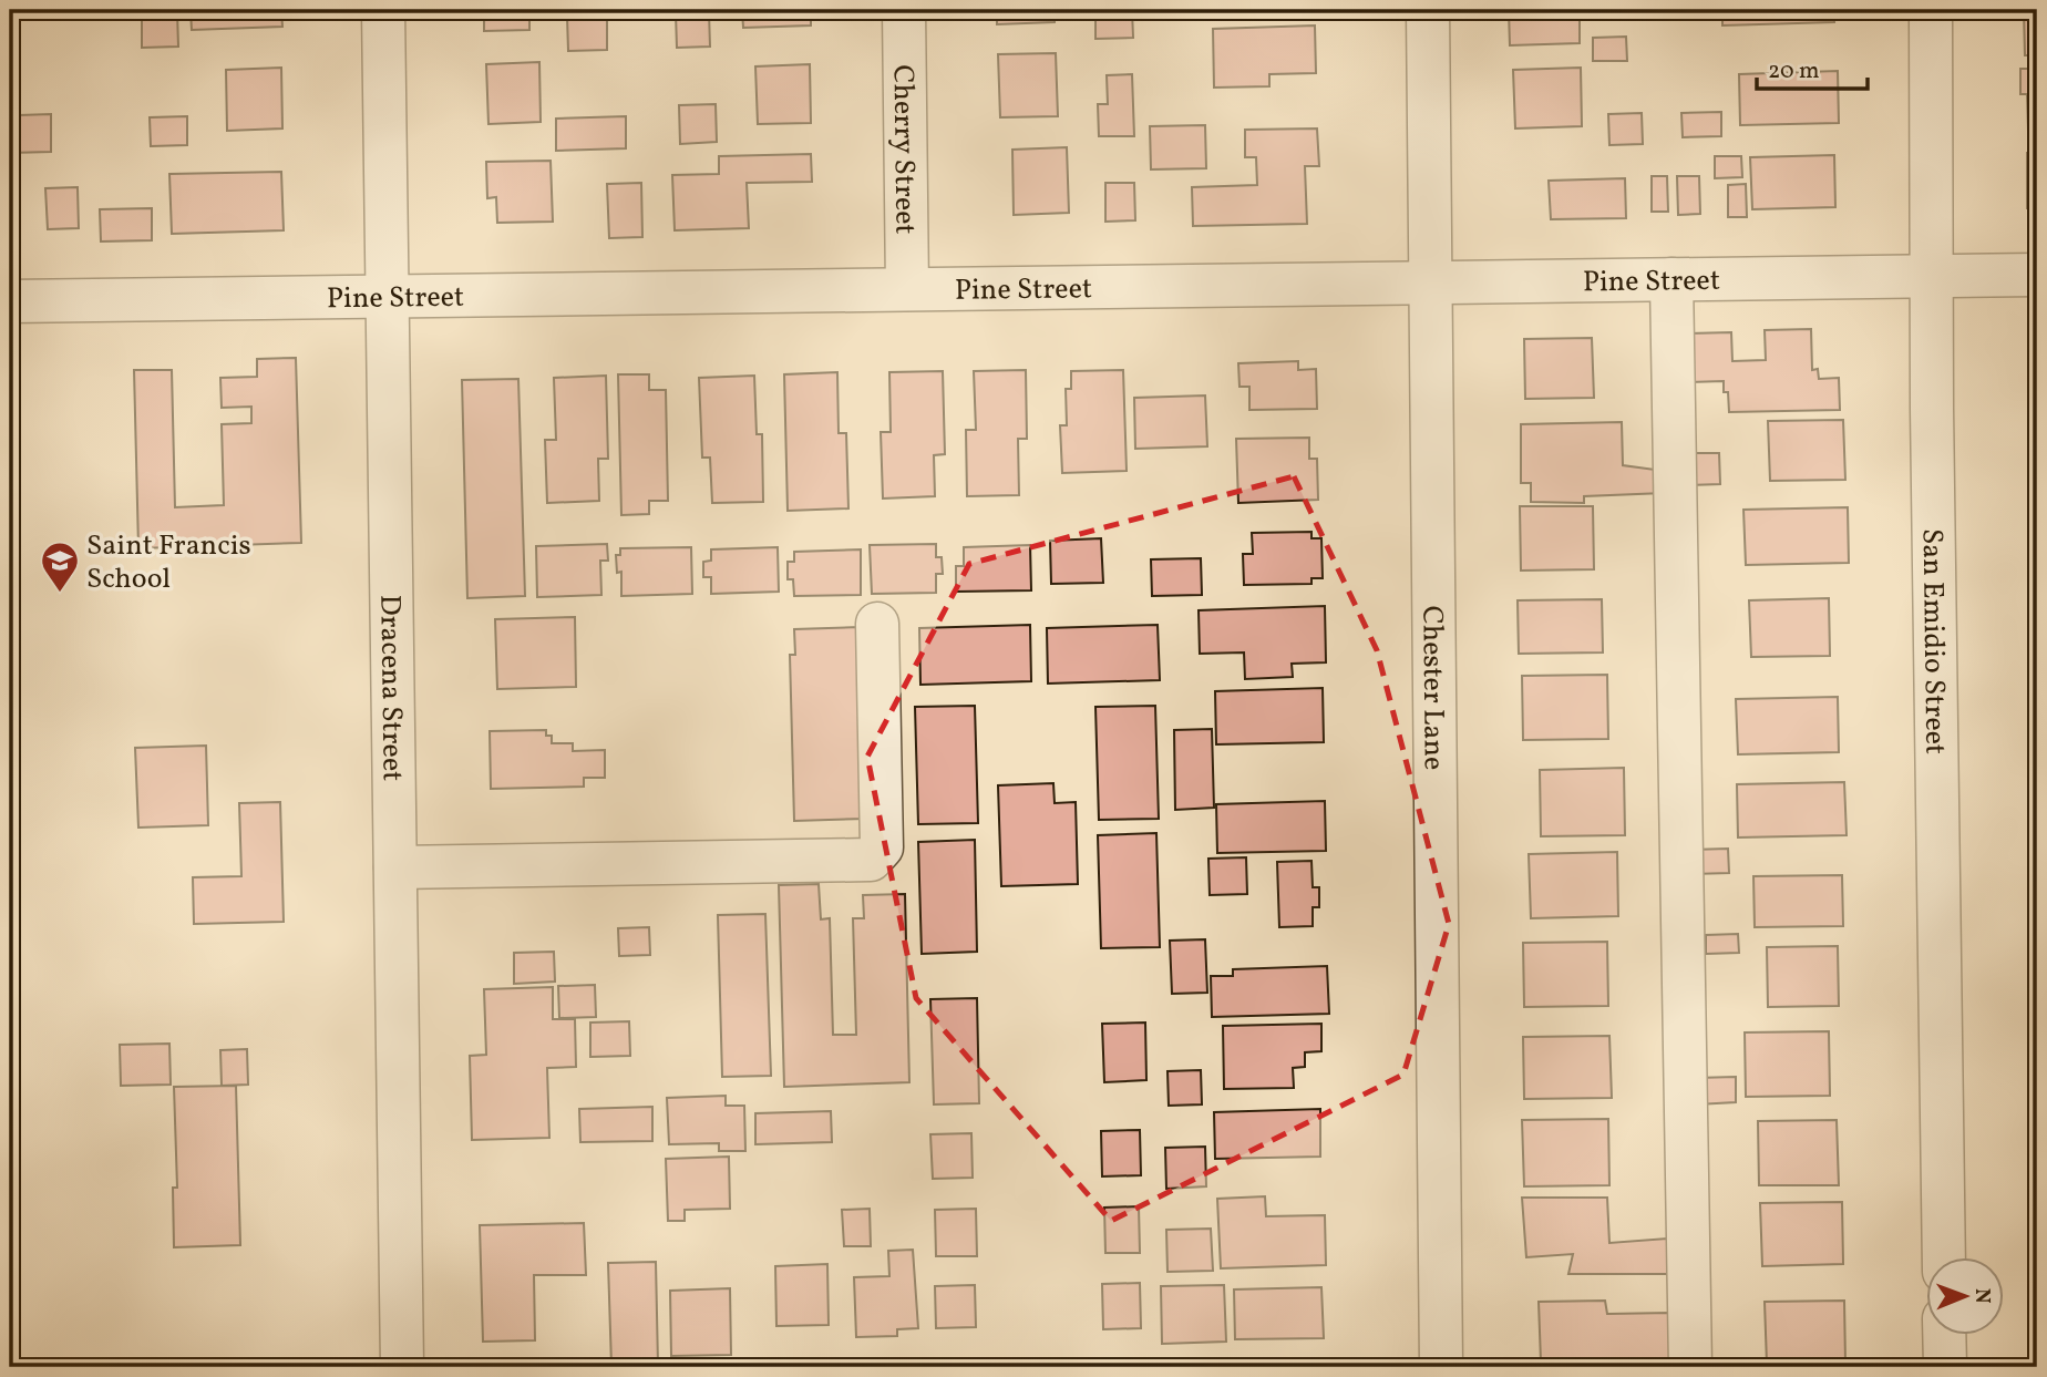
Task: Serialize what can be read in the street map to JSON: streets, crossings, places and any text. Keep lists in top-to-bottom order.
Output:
{
  "streets": {
    "street": [
      "Cherry Street",
      "Pine Street",
      "San Emidio Street",
      "Dracena Street",
      "Chester Lane"
    ]
  },
  "crossings": [
    ["Cherry Street", "Pine Street"],
    ["Pine Street", "San Emidio Street"],
    ["Pine Street", "Dracena Street"],
    ["Pine Street", "Chester Lane"]
  ],
  "places": {
    "school or university": ["Saint Francis School"]
  },
  "scale_bar": "20 m",
  "north": "right"
}
